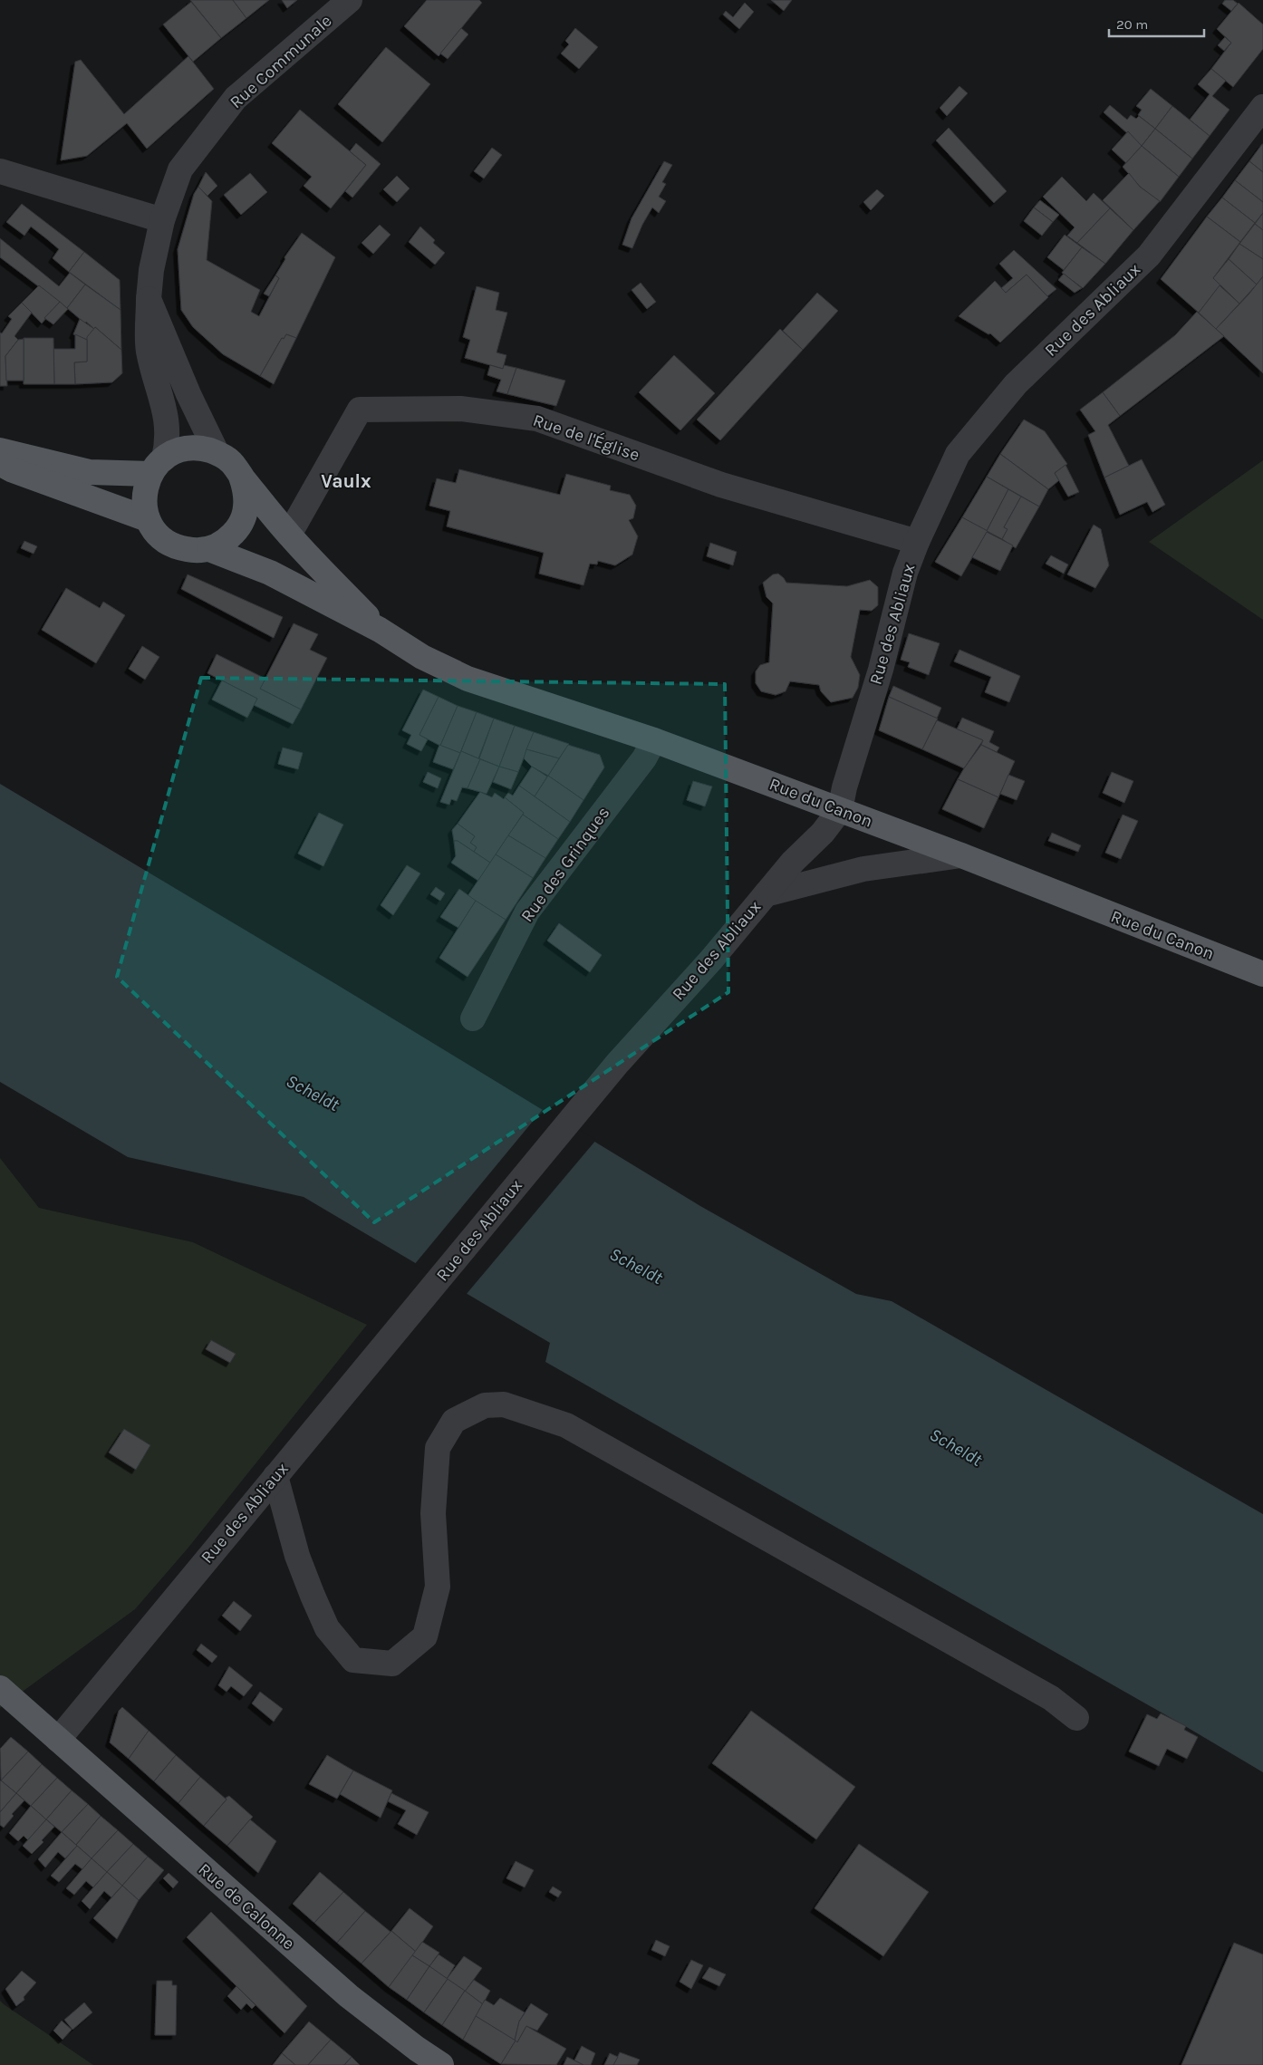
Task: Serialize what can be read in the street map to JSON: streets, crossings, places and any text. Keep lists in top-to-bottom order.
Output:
{
  "streets": {
    "main road": ["Rue du Canon", "Rue de Calonne"],
    "street": [
      "Rue Communale",
      "Rue des Abliaux",
      "Rue de l'Église",
      "Rue des Grinques"
    ]
  },
  "crossings": [
    ["Rue des Abliaux", "Rue de l'Église"],
    ["Rue des Abliaux", "Rue du Canon"],
    ["Rue des Abliaux", "Rue de Calonne"],
    ["Rue du Canon", "Rue des Grinques"]
  ],
  "districts": ["Vaulx"],
  "water": ["Scheldt"],
  "scale_bar": "20 m"
}
